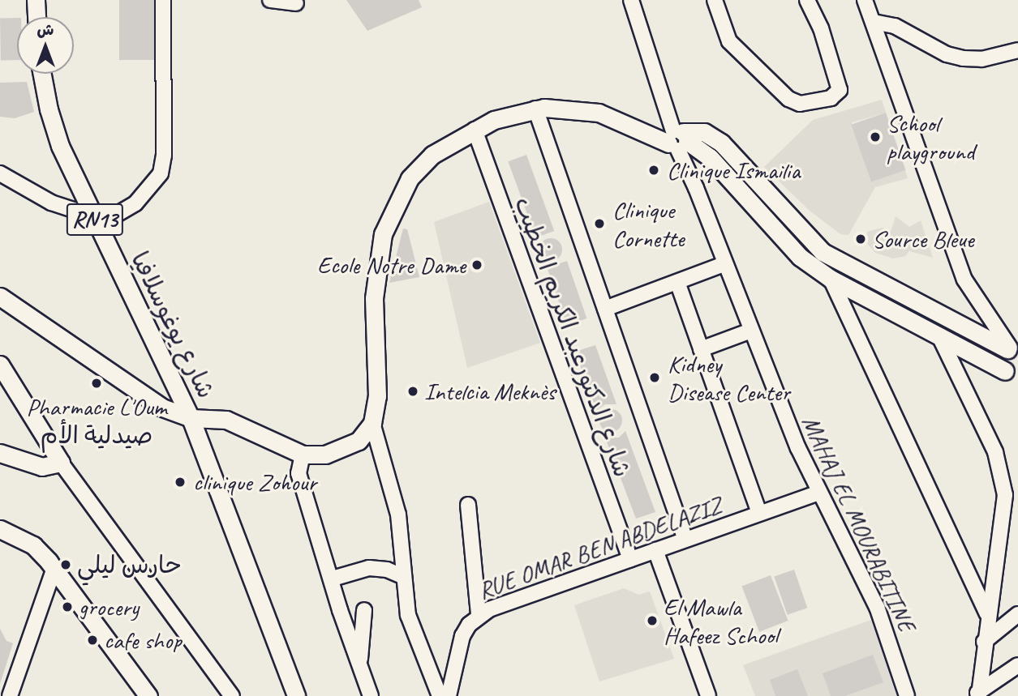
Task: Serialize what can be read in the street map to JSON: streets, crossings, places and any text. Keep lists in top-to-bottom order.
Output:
{
  "streets": {
    "main road": ["RN13", "شارع يوغوسلافيا"],
    "street": ["شارع الدكتورعبد الكريم الخطيب", "MAHAJ EL MOURABITINE", "RUE OMAR BEN ABDELAZIZ"]
  },
  "crossings": [
    ["RN13", "شارع يوغوسلافيا"],
    ["شارع الدكتورعبد الكريم الخطيب", "RUE OMAR BEN ABDELAZIZ"],
    ["MAHAJ EL MOURABITINE", "RUE OMAR BEN ABDELAZIZ"]
  ],
  "places": [
    "School playground",
    "Clinique Ismailia",
    "Clinique Cornette",
    "Source Bleue",
    "Ecole Notre Dame",
    "Kidney Disease Center",
    "Pharmacie L'Oum صيدلية الأم",
    "Intelcia Meknès",
    "clinique Zohour",
    "حارس ليلي",
    "grocery",
    "El Mawla Hafeez School",
    "cafe shop"
  ],
  "north": "top"
}
